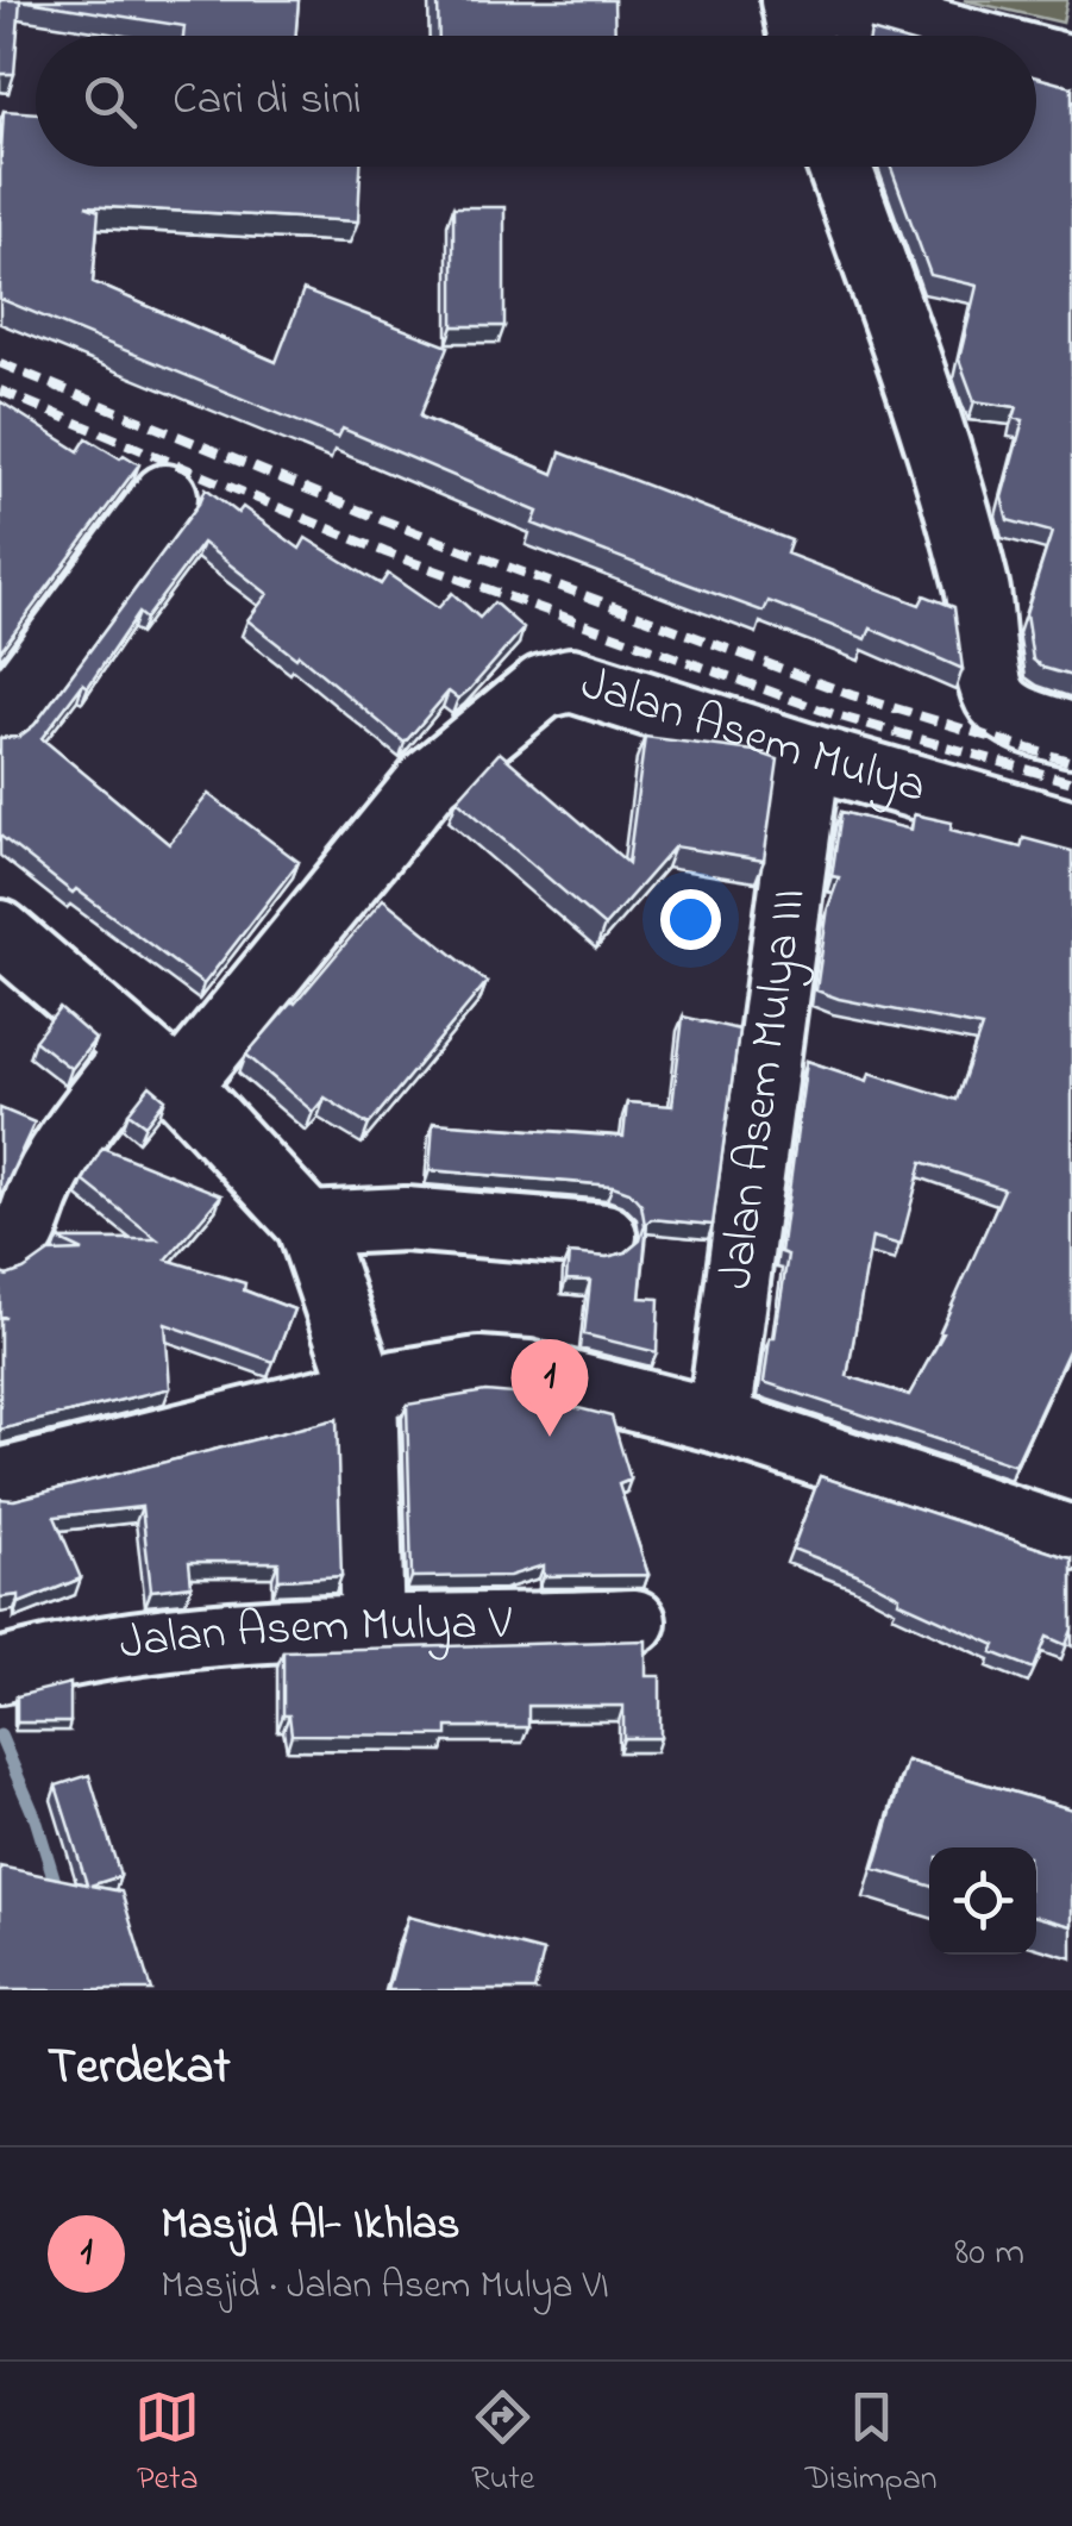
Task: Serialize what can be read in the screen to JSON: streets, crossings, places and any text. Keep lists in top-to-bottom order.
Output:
{
  "streets": {
    "street": ["Jalan Asem Mulya", "Jalan Asem Mulya III", "Jalan Asem Mulya V"]
  },
  "crossings": [
    ["Jalan Asem Mulya", "Jalan Asem Mulya III"]
  ],
  "page": {
    "search": "Cari di sini",
    "pins": "1",
    "heading": "Terdekat",
    "list": [
      {
        "mark": "1",
        "name": "Masjid Al- Ikhlas",
        "note": "Masjid · Jalan Asem Mulya VI",
        "value": "80 m"
      }
    ],
    "nav": ["Peta", "Rute", "Disimpan"]
  }
}
